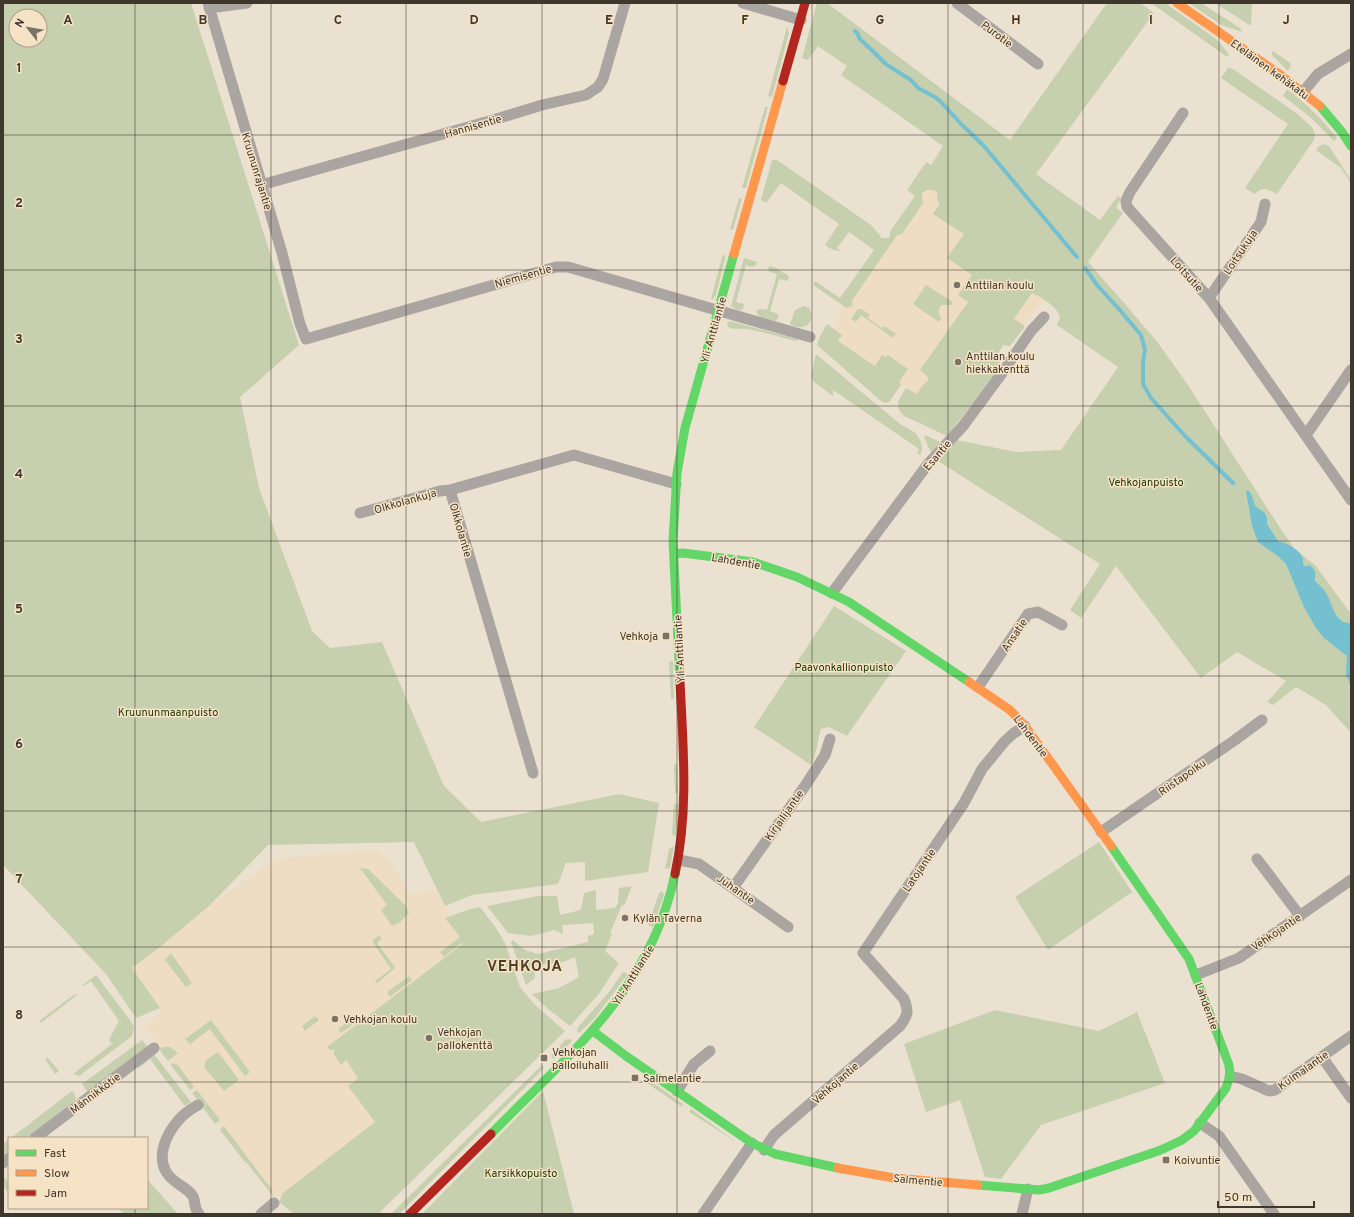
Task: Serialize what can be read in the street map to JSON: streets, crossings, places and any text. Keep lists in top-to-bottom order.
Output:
{
  "streets": {
    "street": [
      "Purotie",
      "Eteläinen kehäkatu",
      "Hannisentie",
      "Kruununrajantie",
      "Loitsukuja",
      "Loitsutie",
      "Niemisentie",
      "Yli-Anttilantie",
      "Esantie",
      "Olkkolankuja",
      "Olkkolantie",
      "Lahdentie",
      "Ansatie",
      "Riistapolku",
      "Kirjailijantie",
      "Latojantie",
      "Juhantie",
      "Vehkojantie",
      "Kulmalantie",
      "Männikkötie",
      "Salmentie"
    ]
  },
  "crossings": [
    ["Hannisentie", "Kruununrajantie"],
    ["Kruununrajantie", "Niemisentie"],
    ["Loitsukuja", "Loitsutie"],
    ["Niemisentie", "Yli-Anttilantie"],
    ["Yli-Anttilantie", "Olkkolantie"],
    ["Yli-Anttilantie", "Lahdentie"],
    ["Yli-Anttilantie", "Juhantie"],
    ["Yli-Anttilantie", "Salmentie"],
    ["Esantie", "Lahdentie"],
    ["Olkkolankuja", "Olkkolantie"],
    ["Lahdentie", "Ansatie"],
    ["Lahdentie", "Riistapolku"],
    ["Lahdentie", "Latojantie"],
    ["Lahdentie", "Vehkojantie"],
    ["Lahdentie", "Kulmalantie"],
    ["Lahdentie", "Salmentie"],
    ["Kirjailijantie", "Juhantie"],
    ["Latojantie", "Vehkojantie"],
    ["Vehkojantie", "Salmentie"],
    ["Kulmalantie", "Salmentie"]
  ],
  "districts": ["VEHKOJA"],
  "parks": [
    "Vehkojanpuisto",
    "Paavonkallionpuisto",
    "Kruununmaanpuisto",
    "Karsikkopuisto"
  ],
  "places": {
    "other": [
      "Anttilan koulu",
      "Anttilan koulu hiekkakenttä",
      "Kylän Taverna",
      "Vehkojan koulu",
      "Vehkojan pallokenttä"
    ],
    "transit": [
      "Vehkoja",
      "Vehkojan palloiluhalli",
      "Salmelantie",
      "Koivuntie"
    ]
  },
  "legend": ["Fast", "Slow", "Jam"],
  "scale_bar": "50 m",
  "north": "top left",
  "grid": {
    "columns": [
      "A",
      "B",
      "C",
      "D",
      "E",
      "F",
      "G",
      "H",
      "I",
      "J"
    ],
    "rows": [
      "1",
      "2",
      "3",
      "4",
      "5",
      "6",
      "7",
      "8"
    ]
  }
}
